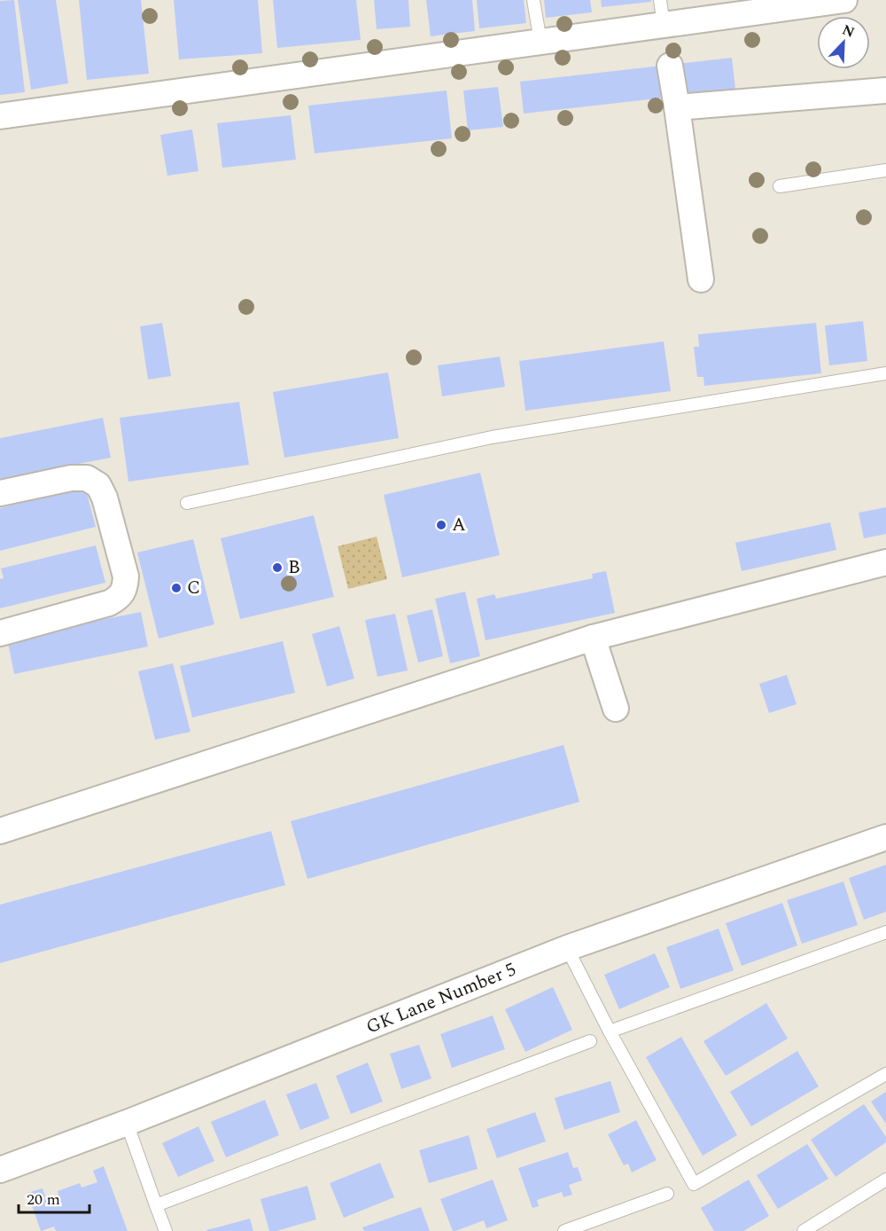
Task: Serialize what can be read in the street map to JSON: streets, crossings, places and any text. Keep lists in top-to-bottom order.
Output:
{
  "streets": {
    "street": ["GK Lane Number 5"]
  },
  "places": ["A", "B", "C"],
  "scale_bar": "20 m",
  "north": "top right"
}
